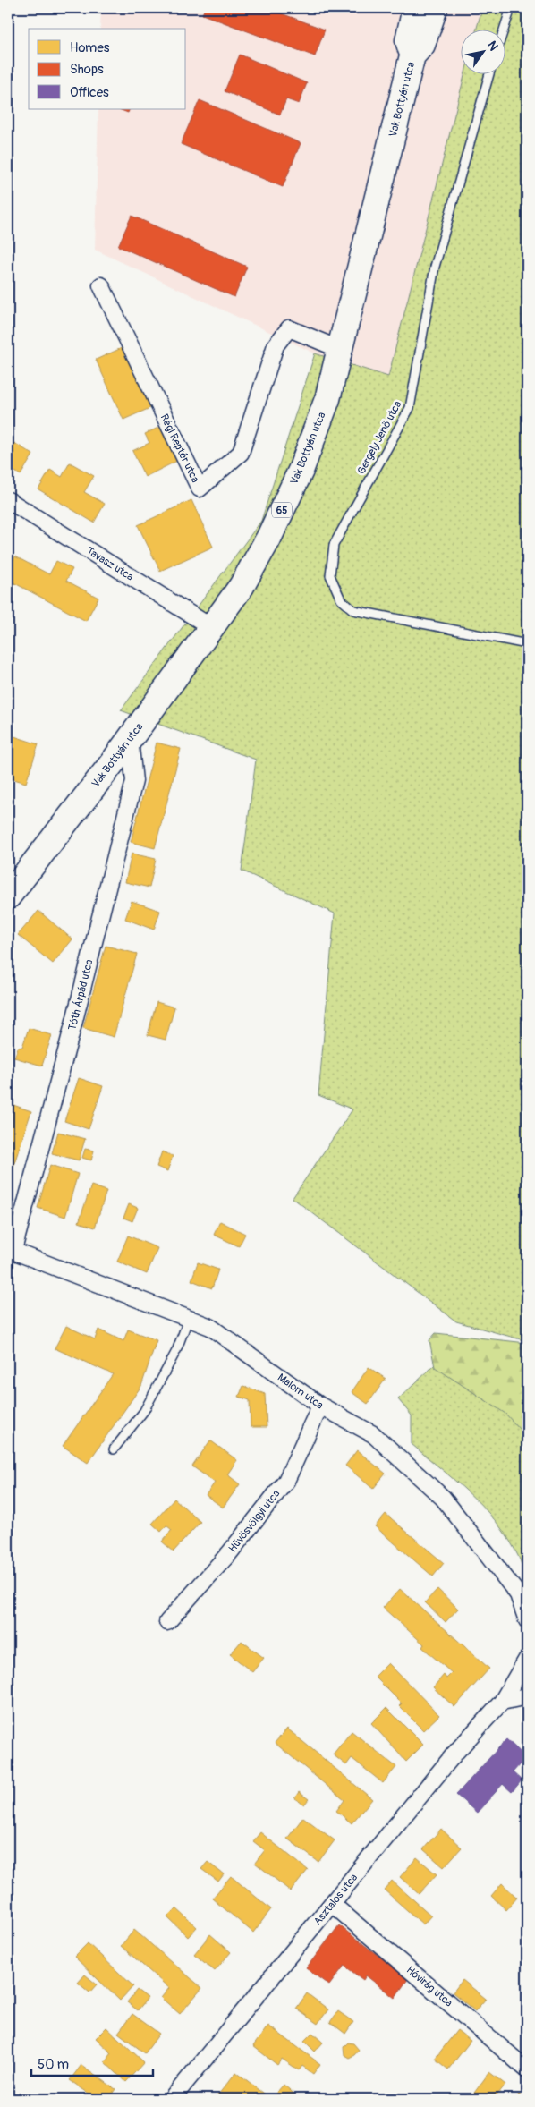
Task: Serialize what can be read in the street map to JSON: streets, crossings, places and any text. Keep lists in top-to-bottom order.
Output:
{
  "streets": {
    "main road": ["Vak Bottyán utca", "65"],
    "street": [
      "Régi Reptér utca",
      "Tavasz utca",
      "Tóth Árpád utca",
      "Malom utca",
      "Hűvösvölgyi utca",
      "Asztalos utca",
      "Hóvirág utca"
    ],
    "lane": ["Gergely Jenő utca"]
  },
  "crossings": [
    ["Vak Bottyán utca", "Régi Reptér utca"],
    ["Vak Bottyán utca", "Tavasz utca"],
    ["Vak Bottyán utca", "Tóth Árpád utca"],
    ["Tóth Árpád utca", "Malom utca"],
    ["Malom utca", "Hűvösvölgyi utca"],
    ["Asztalos utca", "Hóvirág utca"]
  ],
  "legend": ["Homes", "Shops", "Offices"],
  "scale_bar": "50 m",
  "north": "top right"
}
